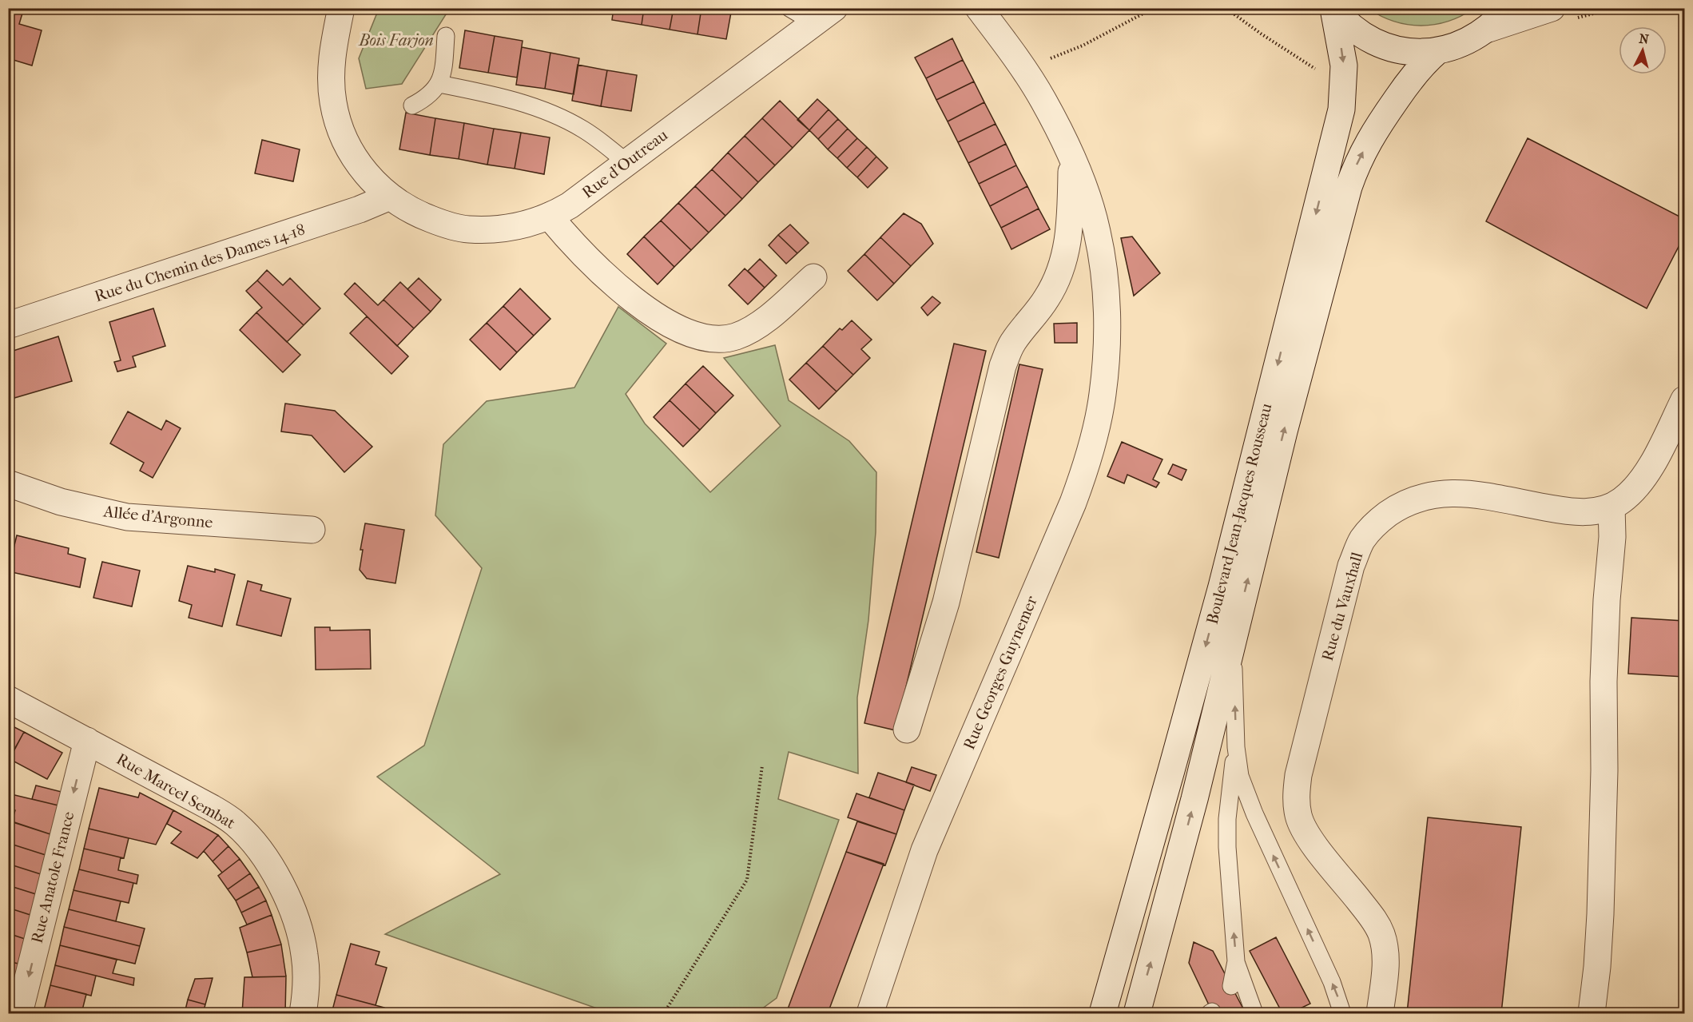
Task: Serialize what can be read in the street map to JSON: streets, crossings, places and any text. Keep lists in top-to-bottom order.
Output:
{
  "streets": {
    "street": [
      "Rue d'Outreau",
      "Rue du Chemin des Dames 14-18",
      "Boulevard Jean-Jacques Rousseau",
      "Allée d'Argonne",
      "Rue du Vauxhall",
      "Rue Georges Guynemer",
      "Rue Marcel Sembat",
      "Rue Anatole France"
    ]
  },
  "crossings": [
    ["Rue d'Outreau", "Rue du Chemin des Dames 14-18"],
    ["Rue Marcel Sembat", "Rue Anatole France"]
  ],
  "one_way": ["Rue Anatole France"],
  "parks": ["Bois Farjon"],
  "north": "top"
}
